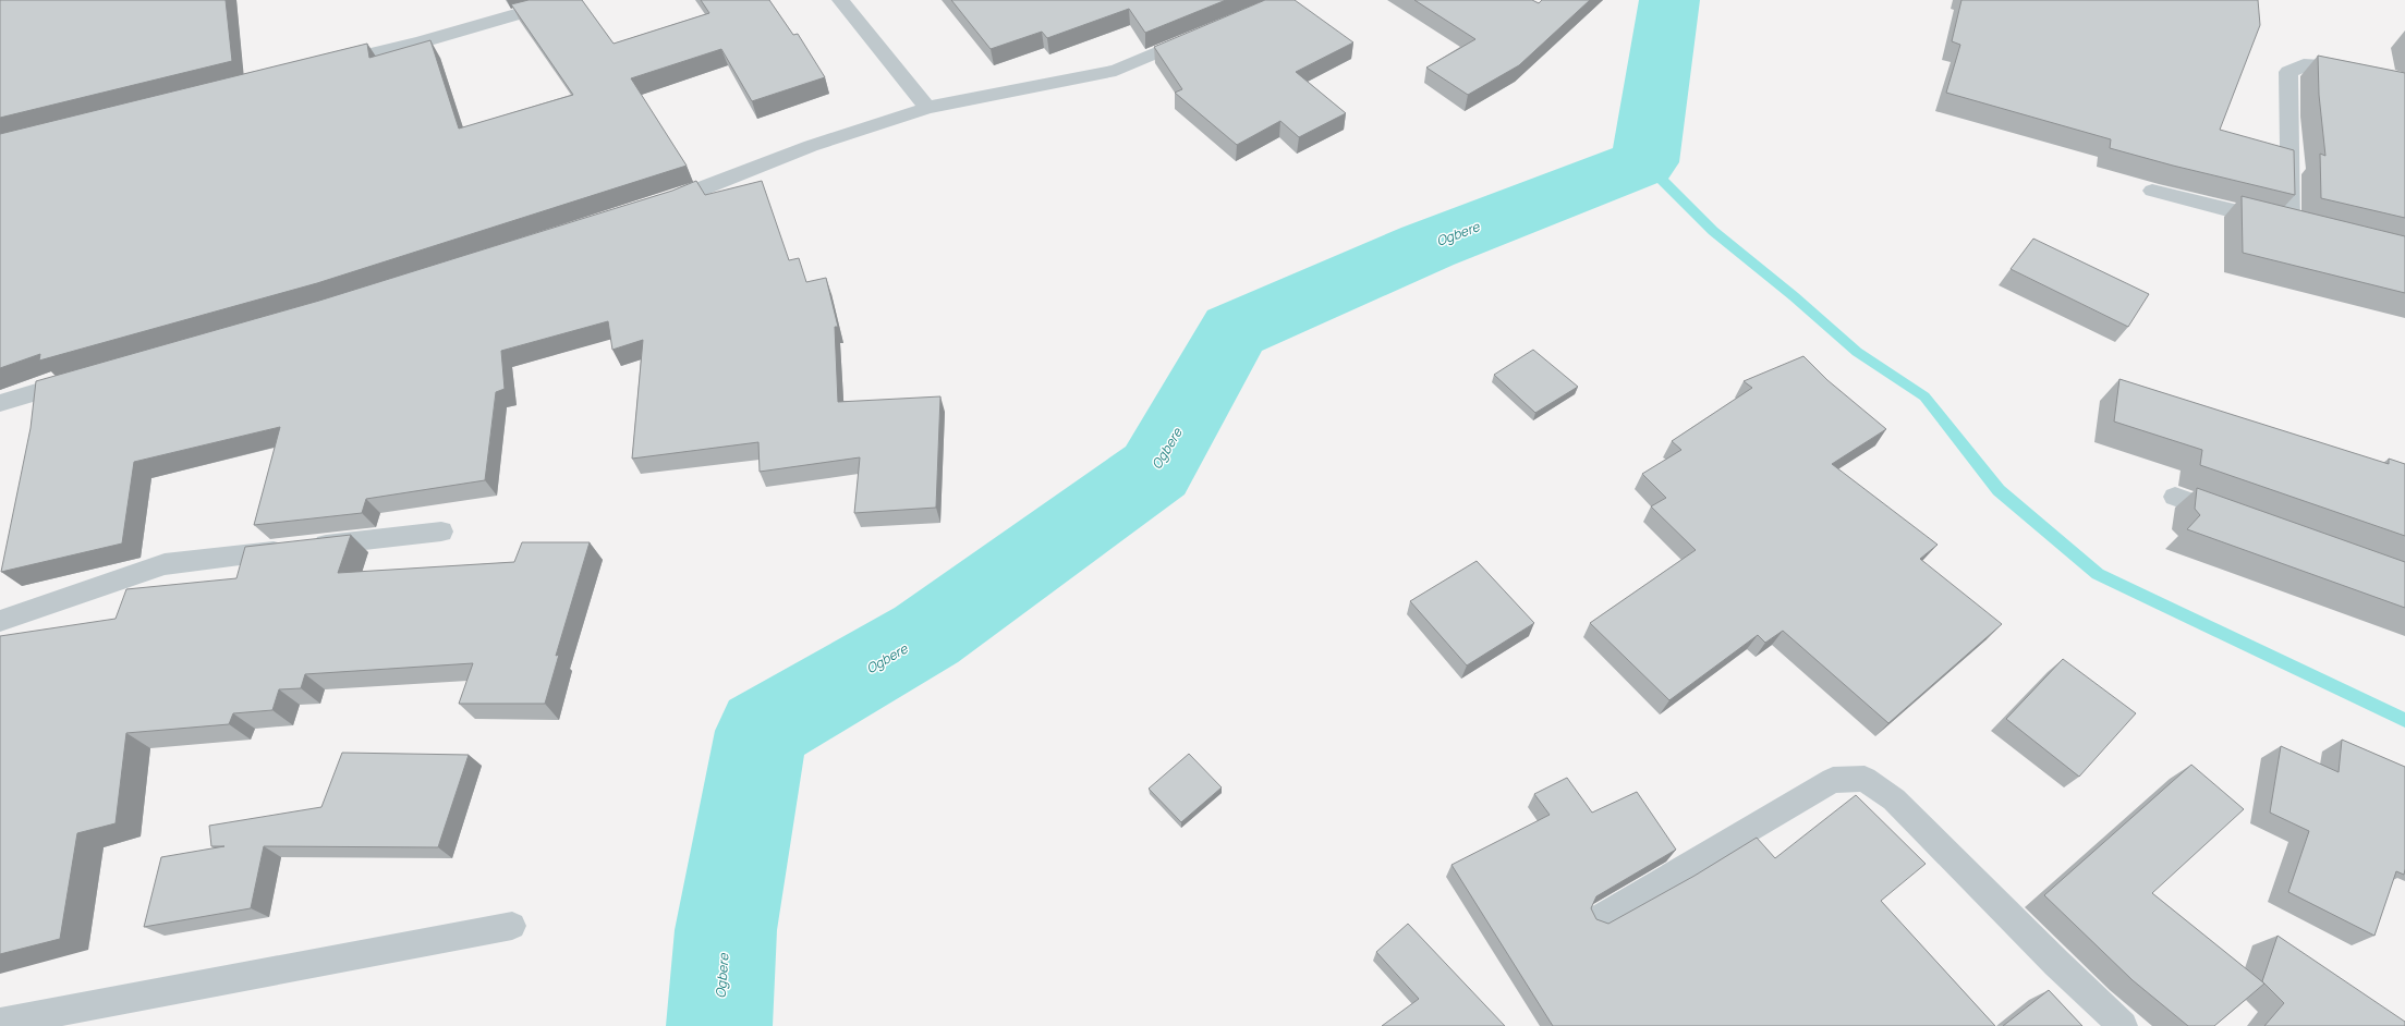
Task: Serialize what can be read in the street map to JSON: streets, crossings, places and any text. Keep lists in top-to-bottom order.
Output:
{
  "water": ["Ogbere"]
}
